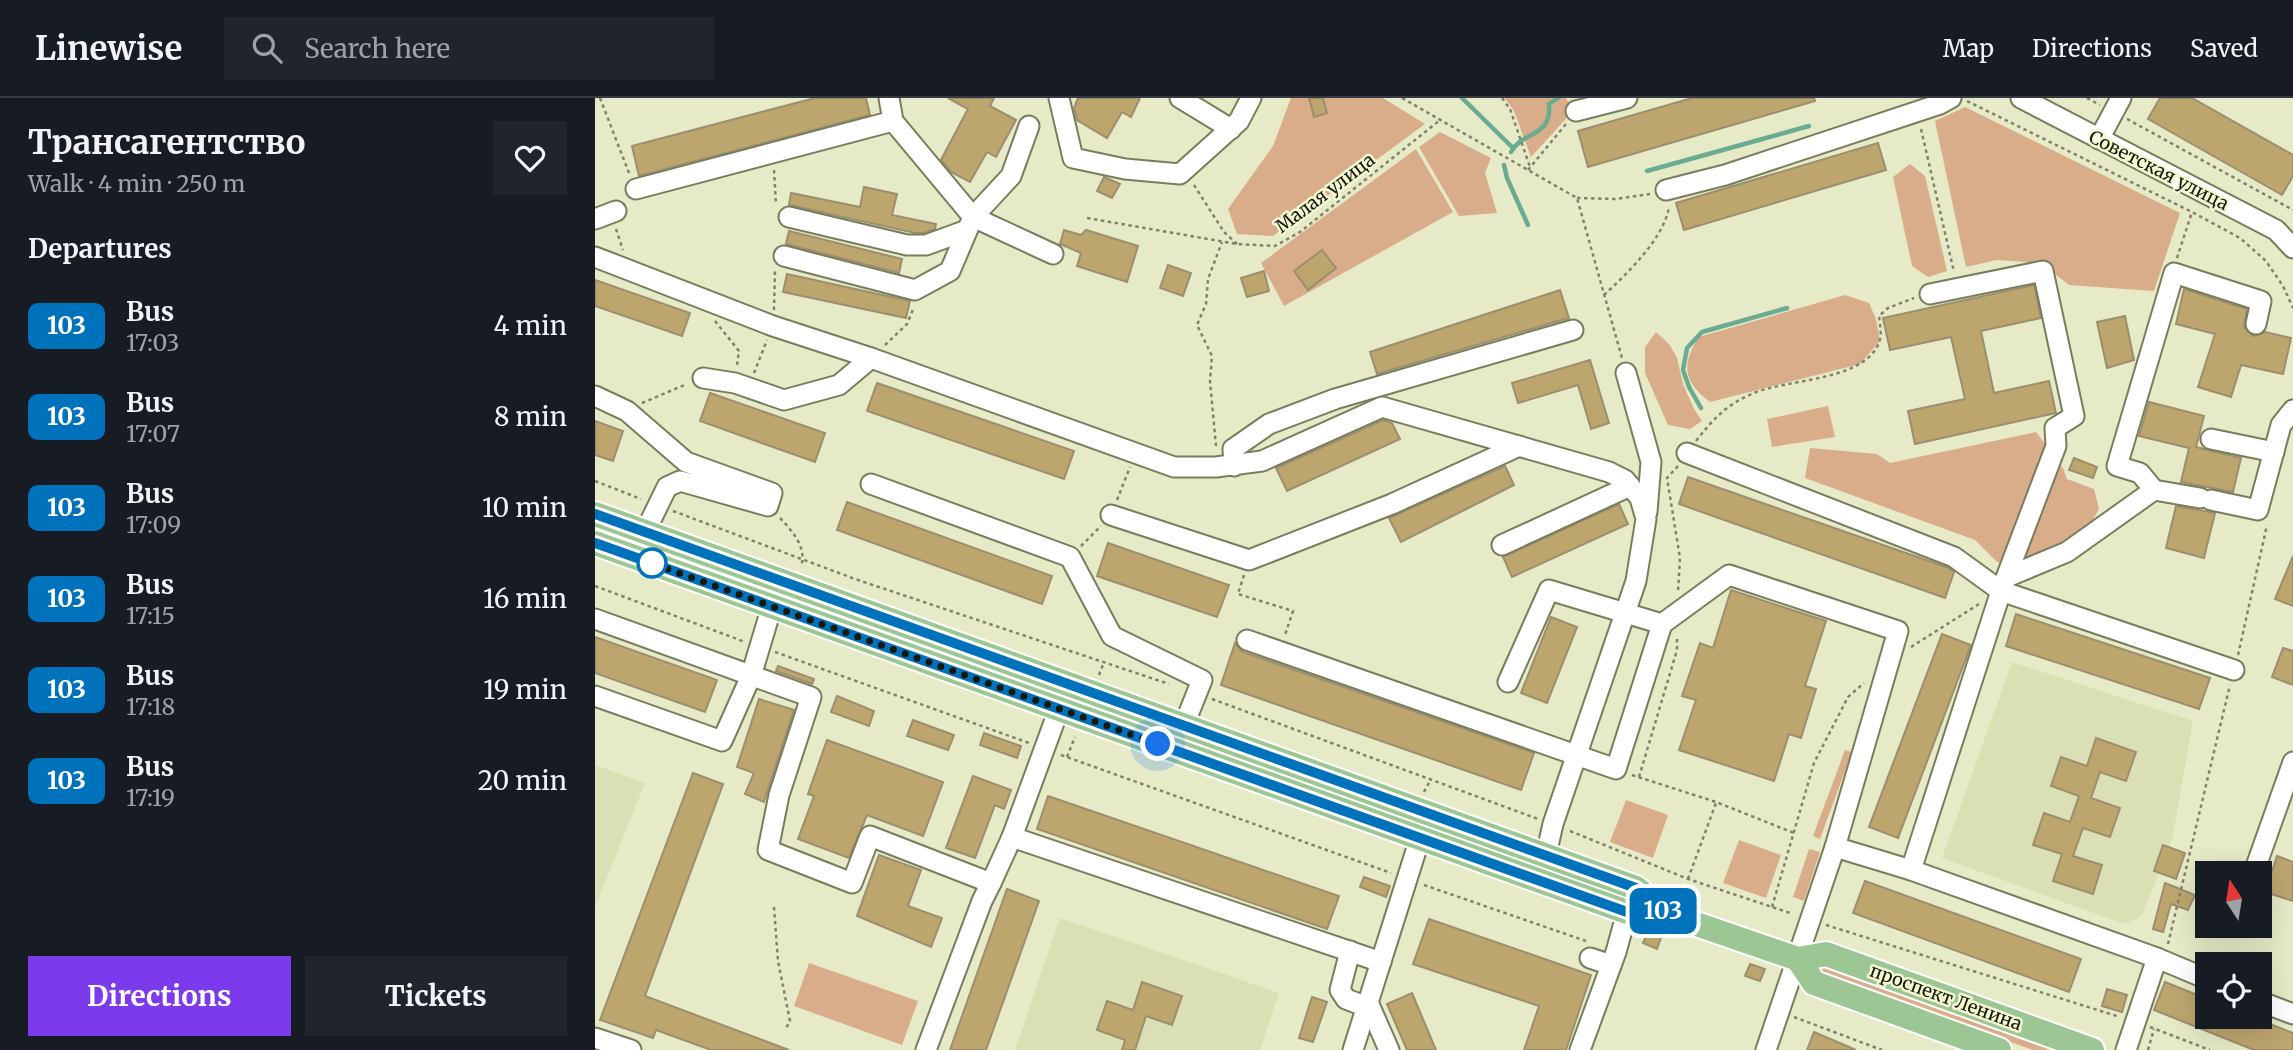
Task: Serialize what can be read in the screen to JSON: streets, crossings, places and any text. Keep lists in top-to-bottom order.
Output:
{
  "streets": {
    "main road": ["проспект Ленина"],
    "street": ["Советская улица"],
    "path": ["Малая улица"]
  },
  "lines": ["bus line 103"],
  "north": "top",
  "page": {
    "header": "Linewise",
    "search": "Search here",
    "nav": ["Map", "Directions", "Saved"],
    "heading": [
      ["Трансагентство", "Walk · 4 min · 250 m"],
      "Departures"
    ],
    "on_map": "103",
    "list": [
      {
        "mark": "103",
        "name": "Bus",
        "note": "17:03",
        "value": "4 min"
      },
      {
        "mark": "103",
        "name": "Bus",
        "note": "17:07",
        "value": "8 min"
      },
      {
        "mark": "103",
        "name": "Bus",
        "note": "17:09",
        "value": "10 min"
      },
      {
        "mark": "103",
        "name": "Bus",
        "note": "17:15",
        "value": "16 min"
      },
      {
        "mark": "103",
        "name": "Bus",
        "note": "17:18",
        "value": "19 min"
      },
      {
        "mark": "103",
        "name": "Bus",
        "note": "17:19",
        "value": "20 min"
      }
    ],
    "buttons": ["Directions", "Tickets"]
  }
}
